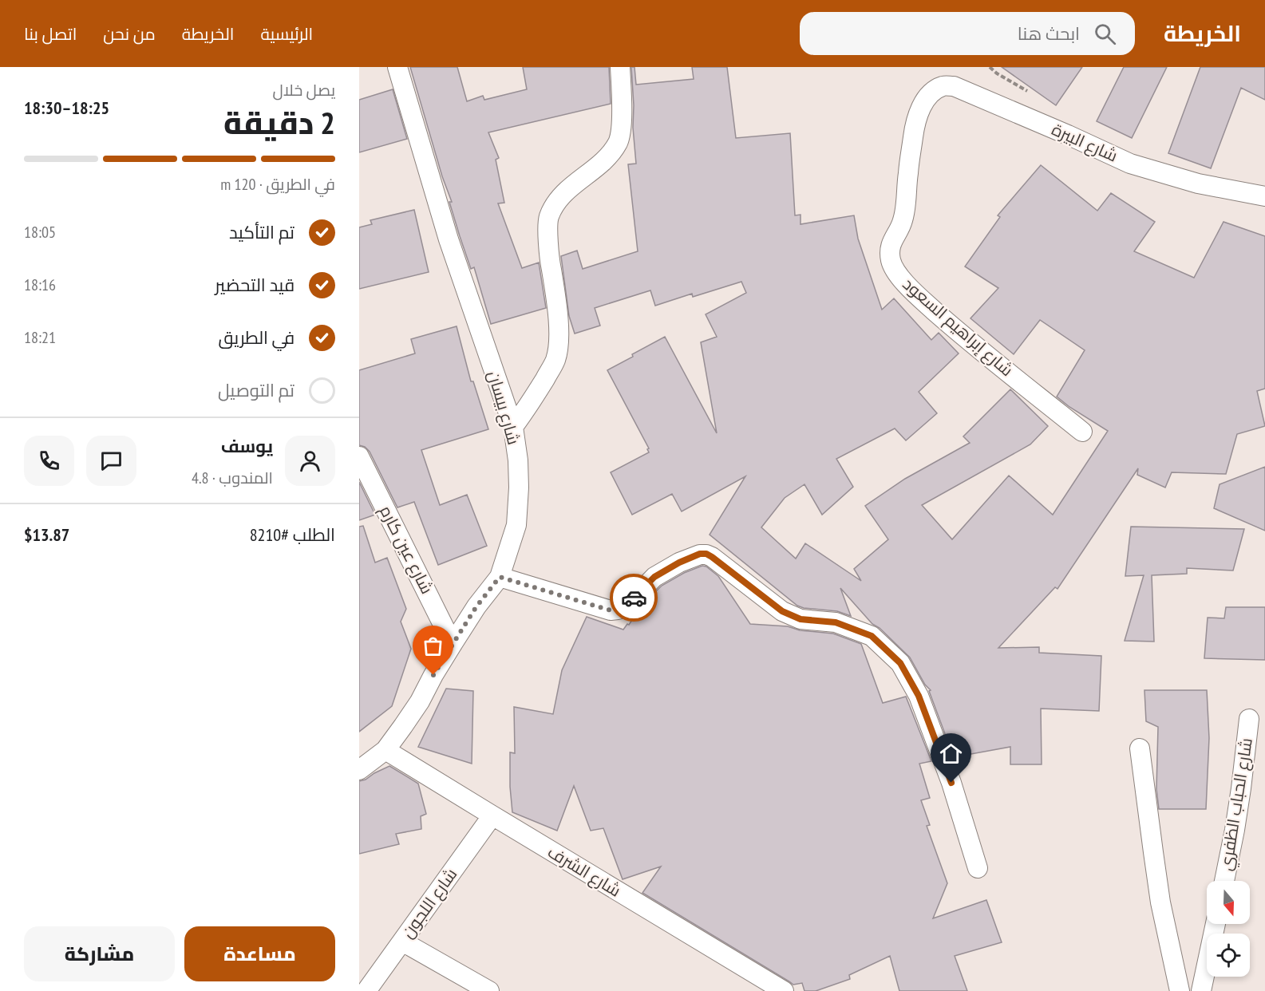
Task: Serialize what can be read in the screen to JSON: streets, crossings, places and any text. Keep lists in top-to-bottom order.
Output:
{
  "streets": {
    "street": [
      "شارع البيرة",
      "شارع إبراهيم السعود",
      "شارع بيسان",
      "شارع عين كارم",
      "شارع الحباب الظفري",
      "شارع الشرف",
      "شارع اللجون"
    ]
  },
  "crossings": [
    ["شارع البيرة", "شارع إبراهيم السعود"],
    ["شارع بيسان", "شارع عين كارم"],
    ["شارع بيسان", "شارع الشرف"],
    ["شارع الشرف", "شارع اللجون"]
  ],
  "north": "bottom",
  "page": {
    "header": "الخريطة",
    "search": "ابحث هنا",
    "nav": [
      "الرئيسية",
      "الخريطة",
      "من نحن",
      "اتصل بنا"
    ],
    "heading": ["2 دقيقة", "يصل خلال", "18:25–18:30"],
    "panel": [
      "يوسف",
      "المندوب · 4.8",
      "الطلب #8210",
      "$13.87"
    ],
    "bar": "في الطريق · 120 m",
    "list": [
      ["تم التأكيد", "18:05"],
      ["قيد التحضير", "18:16"],
      ["في الطريق", "18:21"],
      "تم التوصيل"
    ],
    "buttons": ["مساعدة", "مشاركة"]
  }
}
